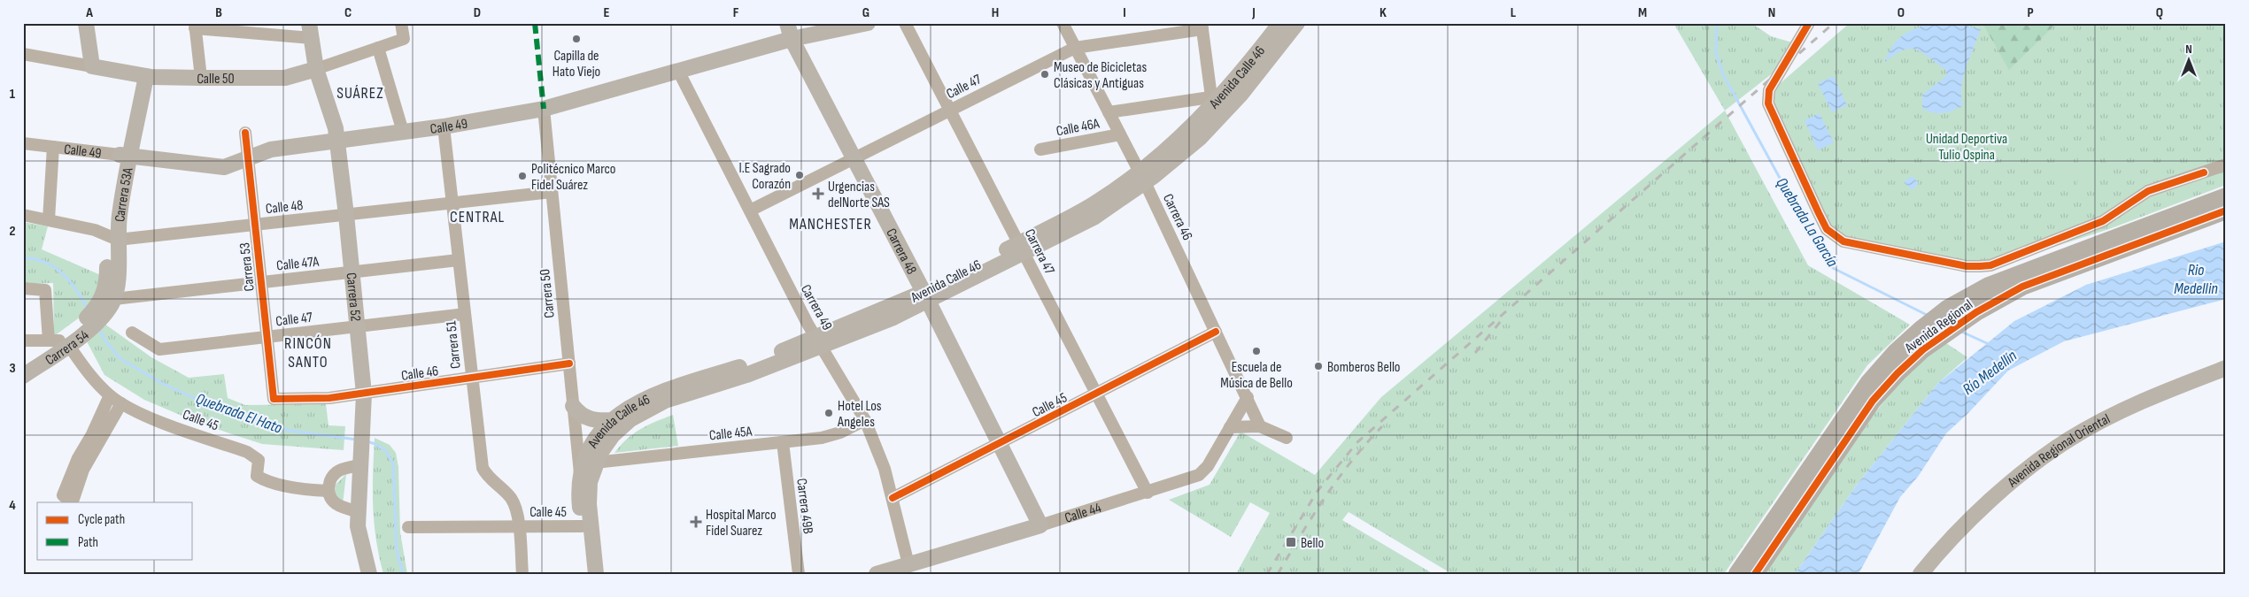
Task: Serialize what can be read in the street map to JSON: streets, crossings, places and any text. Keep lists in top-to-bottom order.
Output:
{
  "streets": {
    "highway": ["Avenida Regional"],
    "main road": [
      "Avenida Calle 46",
      "Calle 50",
      "Calle 49",
      "Carrera 53A",
      "Carrera 48",
      "Carrera 52",
      "Carrera 54",
      "Avenida Regional Oriental",
      "Calle 44"
    ],
    "street": [
      "Calle 47",
      "Calle 46A",
      "Calle 48",
      "Carrera 46",
      "Carrera 47",
      "Calle 47A",
      "Carrera 53",
      "Carrera 50",
      "Carrera 49",
      "Carrera 51",
      "Calle 46",
      "Calle 45",
      "Calle 45A",
      "Carrera 49B"
    ]
  },
  "crossings": [
    ["Avenida Calle 46", "Carrera 46"],
    ["Avenida Calle 46", "Carrera 48"],
    ["Avenida Calle 46", "Carrera 47"],
    ["Avenida Calle 46", "Carrera 50"],
    ["Avenida Calle 46", "Carrera 49"],
    ["Avenida Calle 46", "Calle 45"],
    ["Avenida Calle 46", "Calle 45A"],
    ["Calle 50", "Carrera 53A"],
    ["Calle 50", "Carrera 52"],
    ["Calle 47", "Carrera 46"],
    ["Calle 47", "Carrera 48"],
    ["Calle 47", "Carrera 47"],
    ["Calle 47", "Carrera 53"],
    ["Calle 47", "Carrera 52"],
    ["Calle 47", "Carrera 49"],
    ["Calle 47", "Carrera 51"],
    ["Calle 49", "Carrera 53A"],
    ["Calle 49", "Carrera 48"],
    ["Calle 49", "Carrera 53"],
    ["Calle 49", "Carrera 50"],
    ["Calle 49", "Carrera 52"],
    ["Calle 49", "Carrera 49"],
    ["Calle 49", "Carrera 51"],
    ["Calle 46A", "Carrera 46"],
    ["Carrera 53A", "Calle 48"],
    ["Carrera 53A", "Calle 47A"],
    ["Carrera 53A", "Carrera 54"],
    ["Calle 48", "Carrera 53"],
    ["Calle 48", "Carrera 50"],
    ["Calle 48", "Carrera 52"],
    ["Calle 48", "Carrera 51"],
    ["Carrera 46", "Calle 45"],
    ["Carrera 46", "Calle 44"],
    ["Carrera 48", "Calle 45"],
    ["Carrera 48", "Calle 44"],
    ["Carrera 47", "Calle 45"],
    ["Carrera 47", "Calle 44"],
    ["Calle 47A", "Carrera 53"],
    ["Calle 47A", "Carrera 52"],
    ["Calle 47A", "Carrera 51"],
    ["Calle 47A", "Carrera 54"],
    ["Carrera 53", "Calle 46"],
    ["Carrera 50", "Calle 46"],
    ["Carrera 52", "Calle 46"],
    ["Carrera 49", "Calle 45"],
    ["Carrera 49", "Calle 45A"],
    ["Carrera 49", "Calle 44"],
    ["Carrera 51", "Calle 46"],
    ["Carrera 51", "Calle 45"],
    ["Carrera 54", "Calle 45"],
    ["Calle 45A", "Carrera 49B"]
  ],
  "districts": [
    "SUÁREZ",
    "CENTRAL",
    "MANCHESTER",
    "RINCÓN SANTO"
  ],
  "water": [
    "Quebrada La García",
    "Rio Medellin",
    "Río Medellín",
    "Quebrada El Hato"
  ],
  "parks": ["Unidad Deportiva Tulio Ospina"],
  "places": {
    "other": [
      "Capilla de Hato Viejo",
      "Museo de Bicicletas Clásicas y Antiguas",
      "I.E Sagrado Corazón",
      "Politécnico Marco Fidel Suárez",
      "Escuela de Música de Bello",
      "Bomberos Bello",
      "Hotel Los Angeles"
    ],
    "health": ["Urgencias delNorte SAS", "Hospital Marco Fidel Suarez"],
    "transit": ["Bello"]
  },
  "legend": ["Cycle path", "Path"],
  "north": "top",
  "grid": {
    "columns": [
      "A",
      "B",
      "C",
      "D",
      "E",
      "F",
      "G",
      "H",
      "I",
      "J",
      "K",
      "L",
      "M",
      "N",
      "O",
      "P",
      "Q"
    ],
    "rows": [
      "1",
      "2",
      "3",
      "4"
    ]
  }
}
